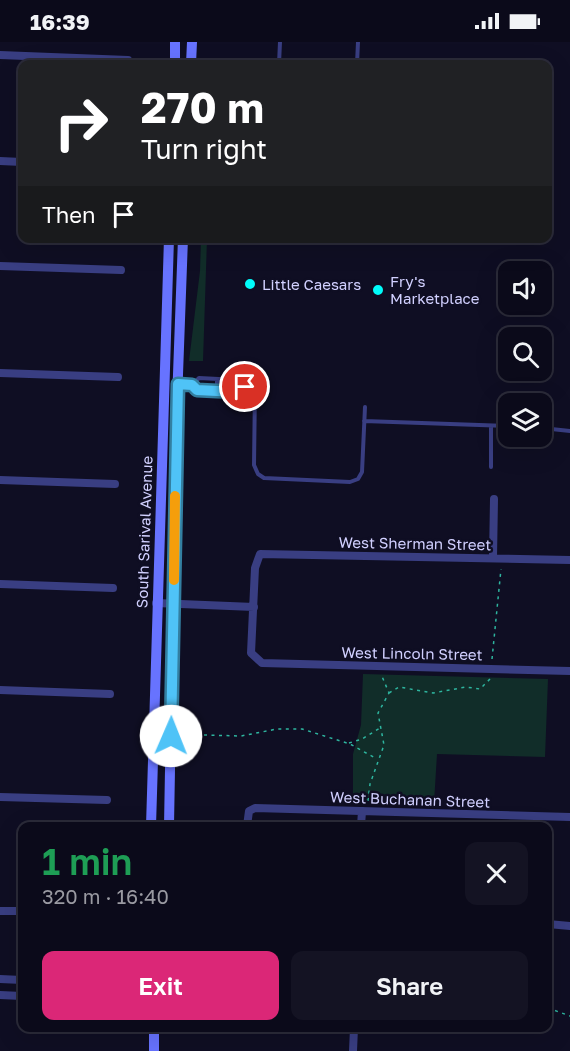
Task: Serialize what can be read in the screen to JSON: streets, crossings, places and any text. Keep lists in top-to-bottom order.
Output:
{
  "streets": {
    "main road": ["South Sarival Avenue"],
    "street": ["West Sherman Street", "West Lincoln Street", "West Buchanan Street"]
  },
  "crossings": [
    ["West Sherman Street", "West Lincoln Street"]
  ],
  "places": ["Little Caesars", "Fry's Marketplace"],
  "page": {
    "status": "16:39",
    "turn": ["270 m", "Turn right"],
    "then": "Then",
    "heading": ["1 min", "320 m · 16:40"],
    "buttons": ["Exit", "Share"]
  }
}
